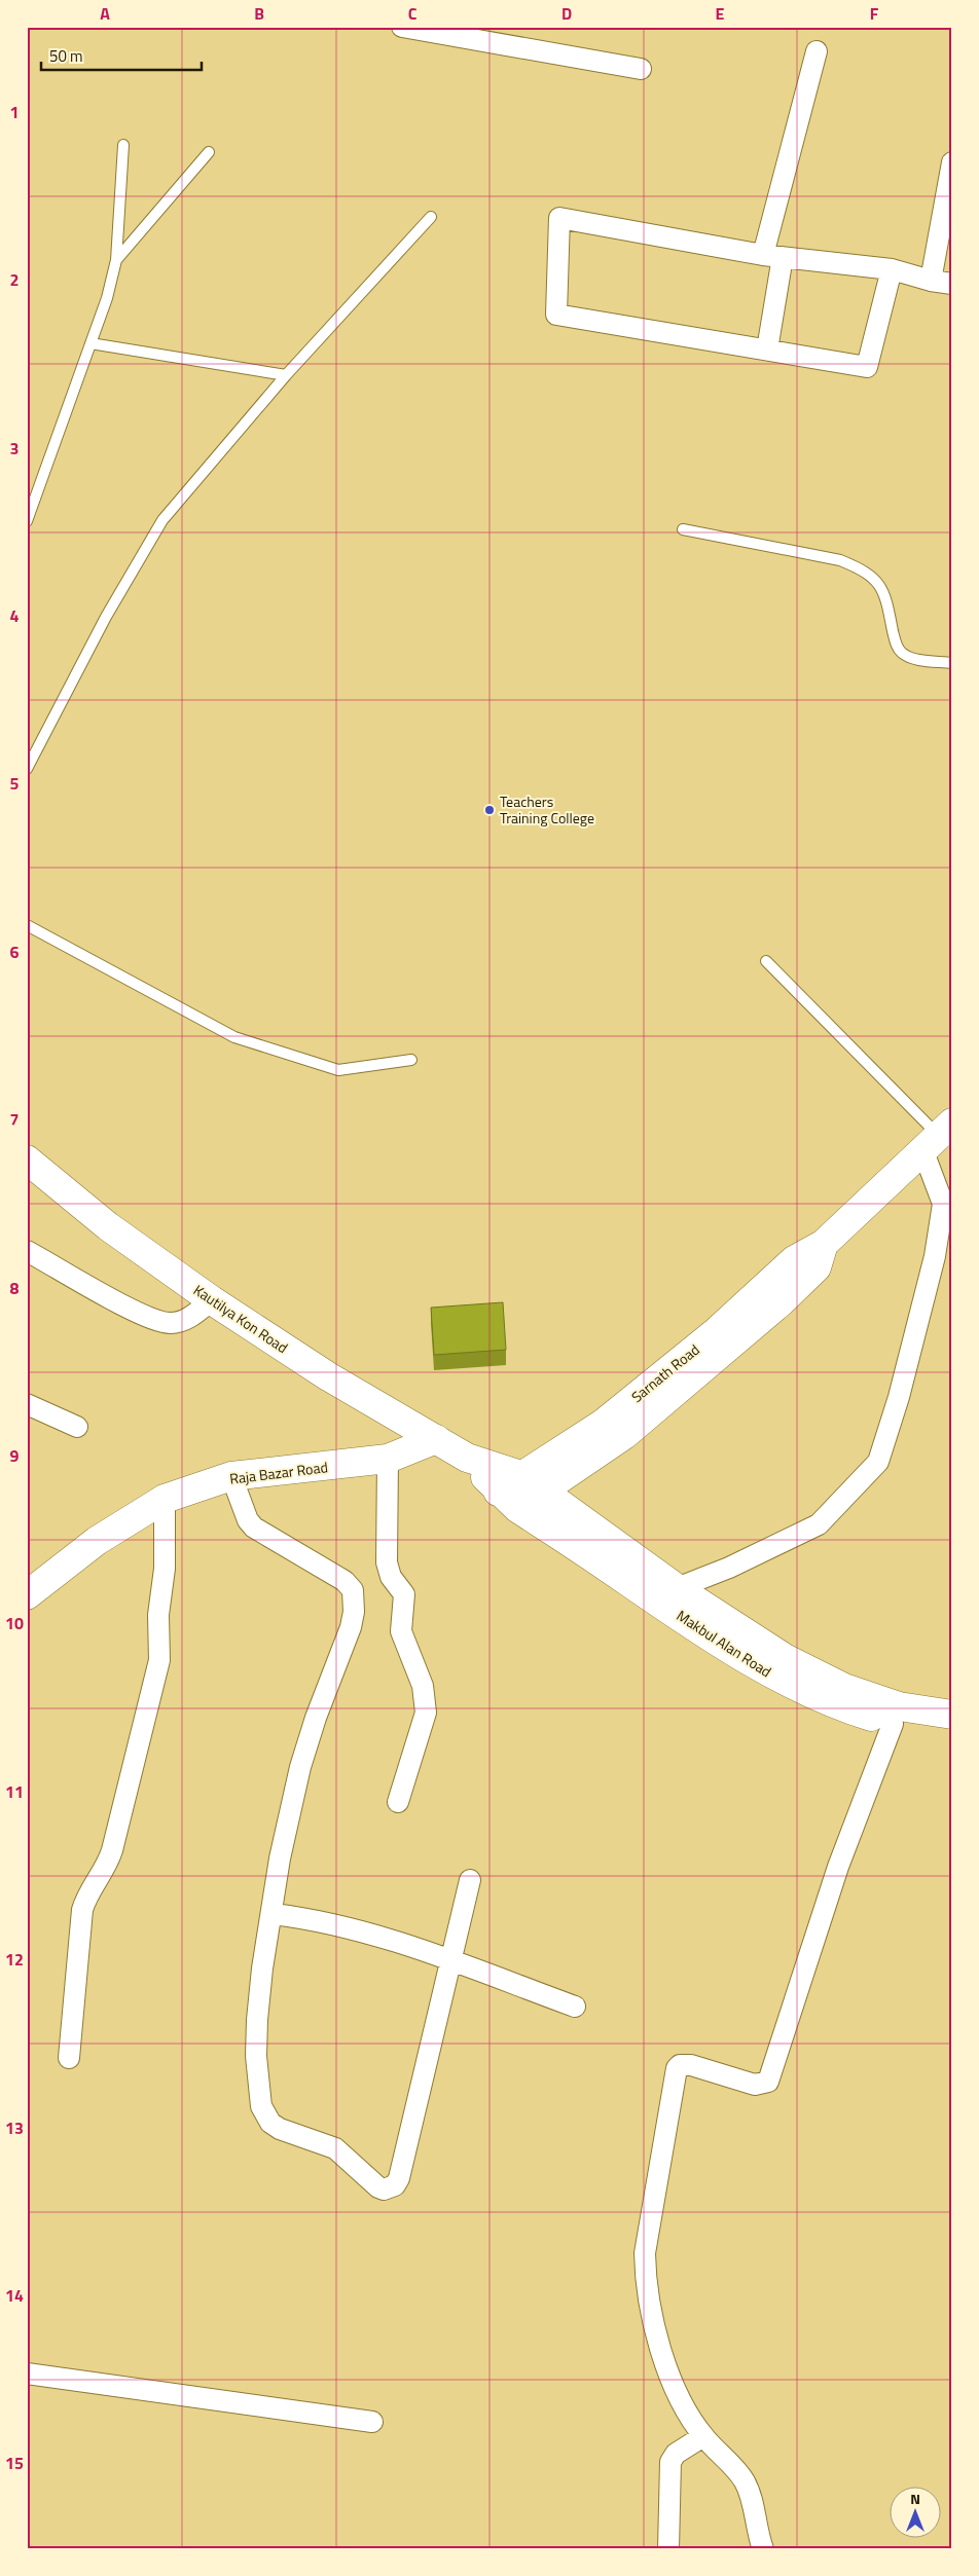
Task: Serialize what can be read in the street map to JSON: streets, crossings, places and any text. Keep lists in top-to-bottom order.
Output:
{
  "streets": {
    "main road": [
      "Kautilya Kon Road",
      "Sarnath Road",
      "Raja Bazar Road",
      "Makbul Alan Road"
    ]
  },
  "crossings": [
    ["Kautilya Kon Road", "Sarnath Road"],
    ["Kautilya Kon Road", "Raja Bazar Road"],
    ["Kautilya Kon Road", "Makbul Alan Road"],
    ["Sarnath Road", "Makbul Alan Road"]
  ],
  "places": ["Teachers Training College"],
  "scale_bar": "50 m",
  "north": "top",
  "grid": {
    "columns": [
      "A",
      "B",
      "C",
      "D",
      "E",
      "F"
    ],
    "rows": [
      "1",
      "2",
      "3",
      "4",
      "5",
      "6",
      "7",
      "8",
      "9",
      "10",
      "11",
      "12",
      "13",
      "14",
      "15"
    ]
  }
}
